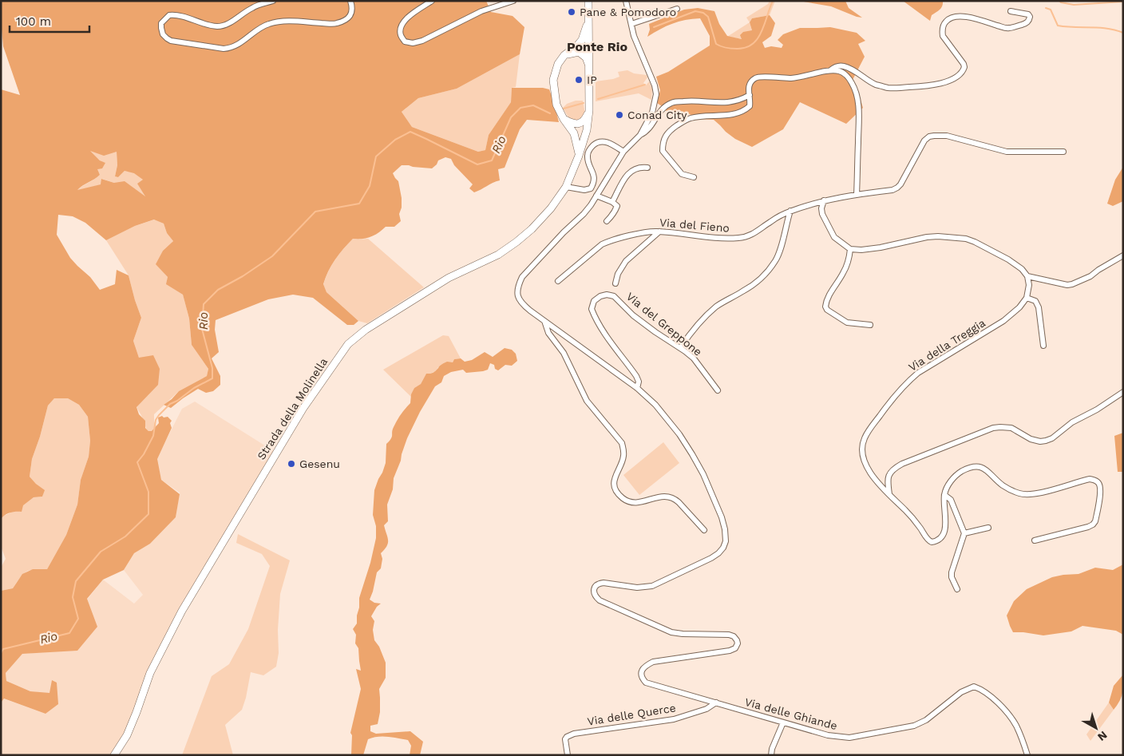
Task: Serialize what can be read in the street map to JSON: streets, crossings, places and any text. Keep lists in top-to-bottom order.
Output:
{
  "streets": {
    "main road": ["Strada della Molinella"],
    "street": [
      "Via del Fieno",
      "Via del Greppone",
      "Via della Treggia",
      "Via delle Ghiande",
      "Via delle Querce"
    ]
  },
  "crossings": [
    ["Via del Greppone", "Via delle Ghiande"],
    ["Via delle Ghiande", "Via delle Querce"]
  ],
  "districts": ["Ponte Rio"],
  "water": ["Rio"],
  "places": [
    "Pane & Pomodoro",
    "IP",
    "Conad City",
    "Gesenu"
  ],
  "scale_bar": "100 m",
  "north": "bottom right"
}
